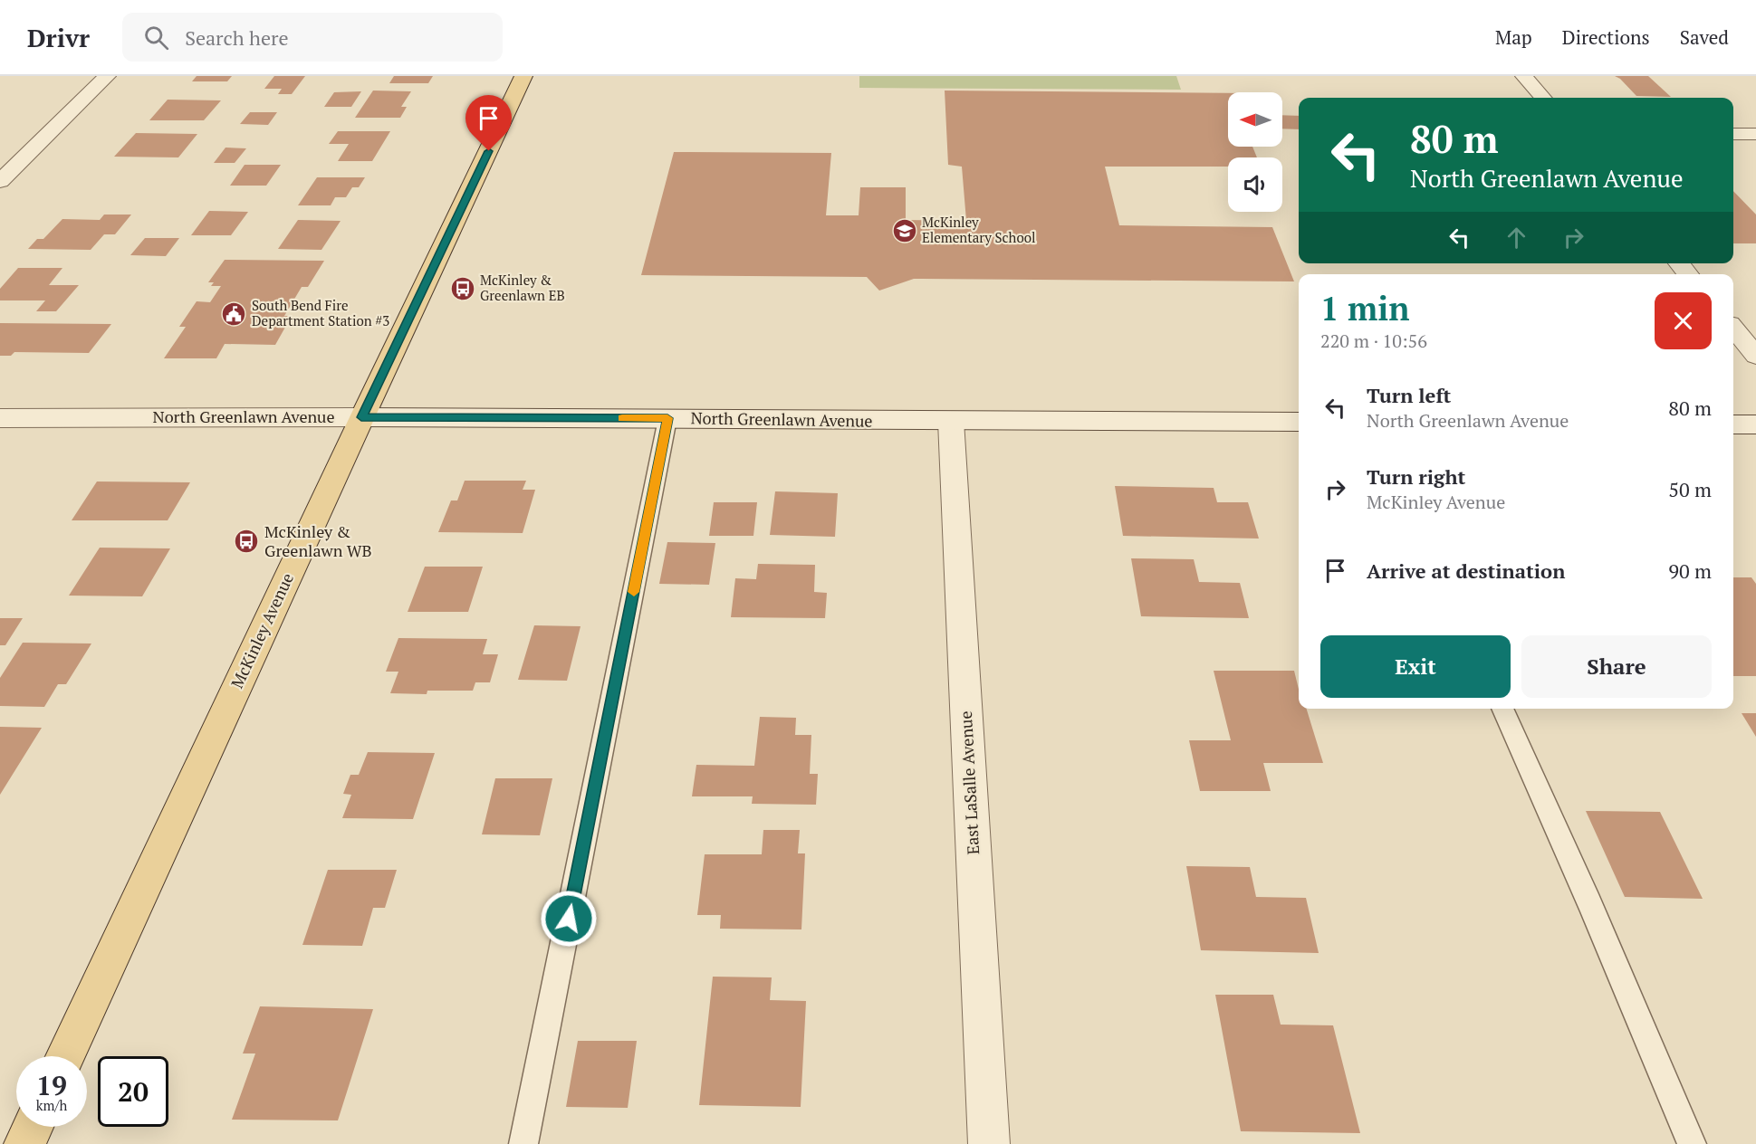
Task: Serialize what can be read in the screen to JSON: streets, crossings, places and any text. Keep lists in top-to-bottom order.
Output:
{
  "streets": {
    "main road": ["McKinley Avenue"],
    "street": ["North Greenlawn Avenue", "East LaSalle Avenue"]
  },
  "crossings": [
    ["North Greenlawn Avenue", "McKinley Avenue"],
    ["North Greenlawn Avenue", "East LaSalle Avenue"]
  ],
  "places": {
    "school or university": ["McKinley Elementary School"],
    "bus stop": ["McKinley & Greenlawn EB", "McKinley & Greenlawn WB"],
    "public building": ["South Bend Fire Department Station #3"]
  },
  "north": "left",
  "page": {
    "header": "Drivr",
    "search": "Search here",
    "nav": ["Map", "Directions", "Saved"],
    "turn": ["80 m", "North Greenlawn Avenue"],
    "heading": ["1 min", "220 m · 10:56"],
    "list": [
      {
        "name": "Turn left",
        "note": "North Greenlawn Avenue",
        "value": "80 m"
      },
      {
        "name": "Turn right",
        "note": "McKinley Avenue",
        "value": "50 m"
      },
      {
        "name": "Arrive at destination",
        "value": "90 m"
      }
    ],
    "buttons": ["Exit", "Share"],
    "speed": "19 km/h",
    "limit": "20"
  }
}
